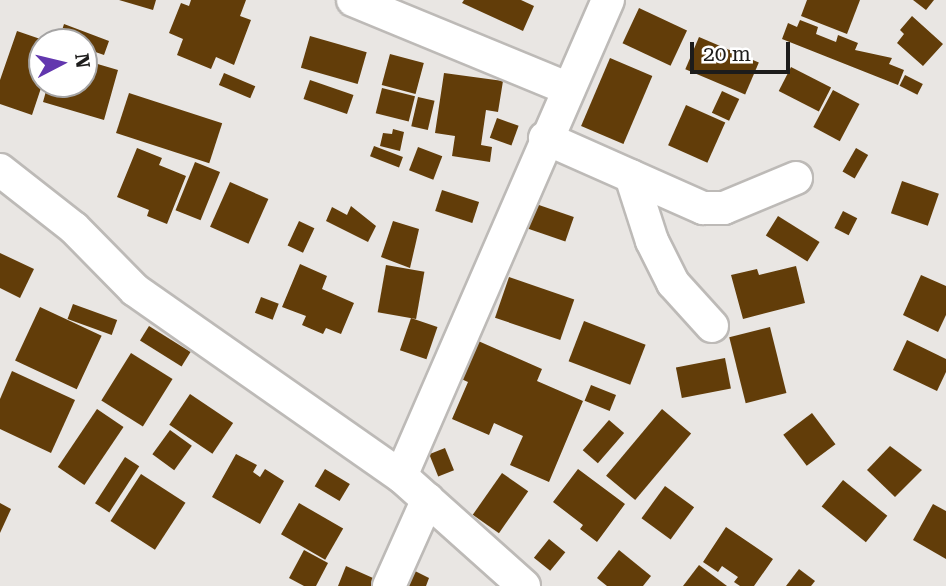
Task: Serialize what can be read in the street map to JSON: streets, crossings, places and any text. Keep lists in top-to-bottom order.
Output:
{
  "scale_bar": "20 m",
  "north": "right"
}
